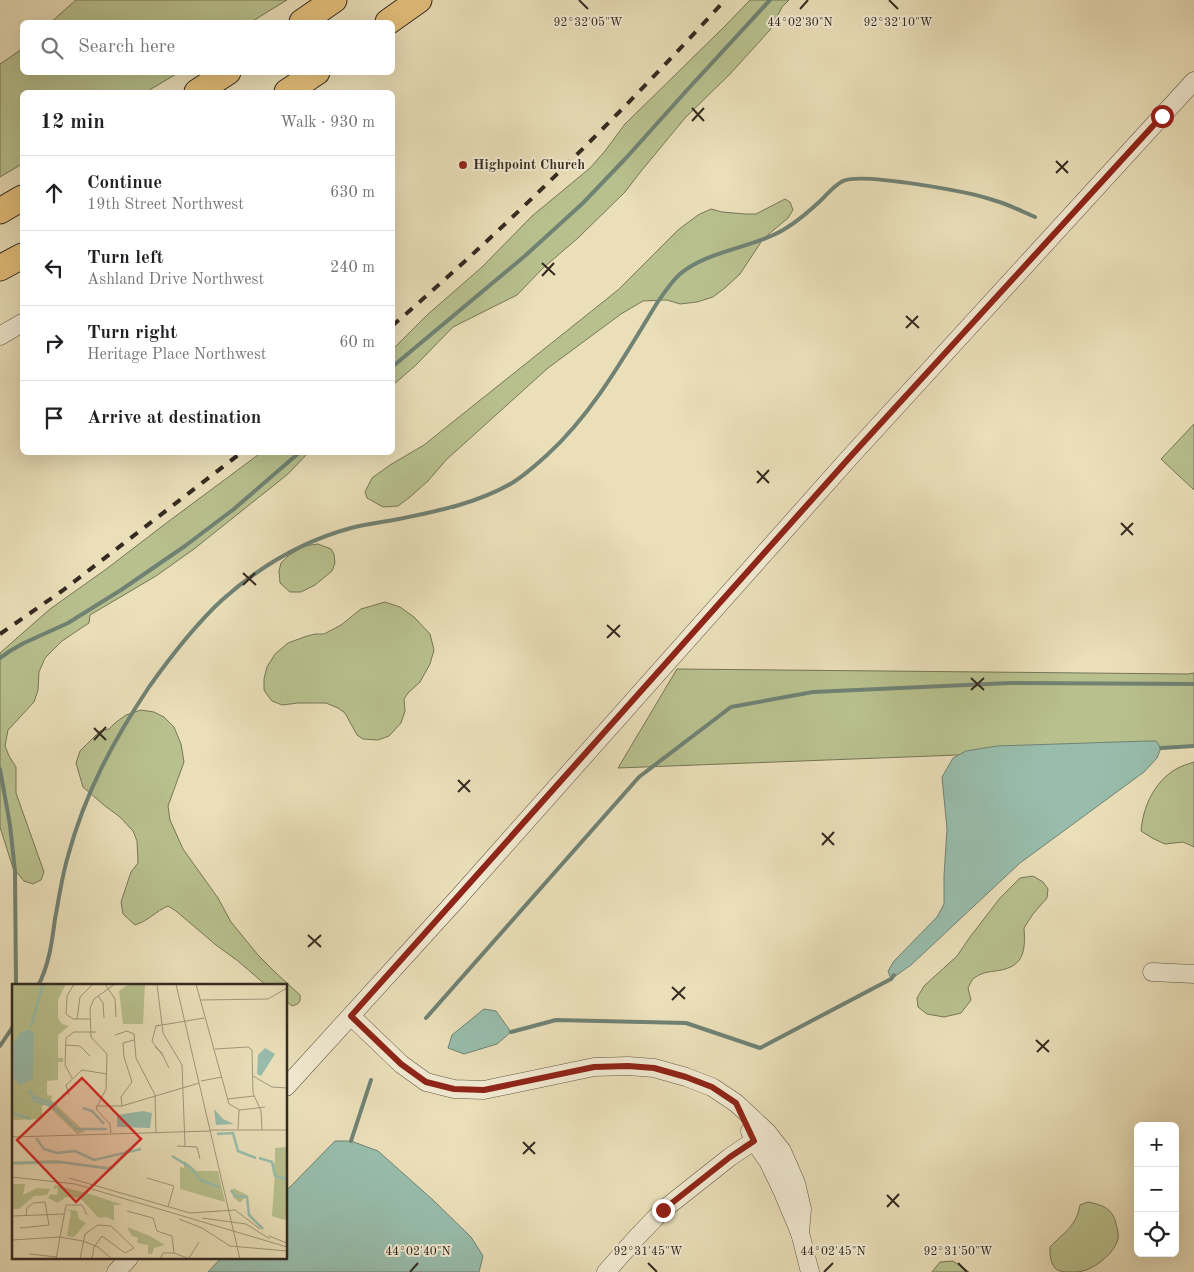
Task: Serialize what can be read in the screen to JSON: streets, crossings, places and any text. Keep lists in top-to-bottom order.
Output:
{
  "places": ["Highpoint Church"],
  "page": {
    "search": "Search here",
    "heading": ["12 min", "Walk · 930 m"],
    "list": [
      ["Continue", "19th Street Northwest", "630 m"],
      ["Turn left", "Ashland Drive Northwest", "240 m"],
      ["Turn right", "Heritage Place Northwest", "60 m"],
      "Arrive at destination"
    ],
    "map_buttons": ["+", "−"]
  },
  "coordinates": [
    "92°32'05\"W",
    "92°32'10\"W",
    "44°02'30\"N",
    "44°02'40\"N",
    "44°02'45\"N",
    "92°31'45\"W",
    "92°31'50\"W"
  ]
}
